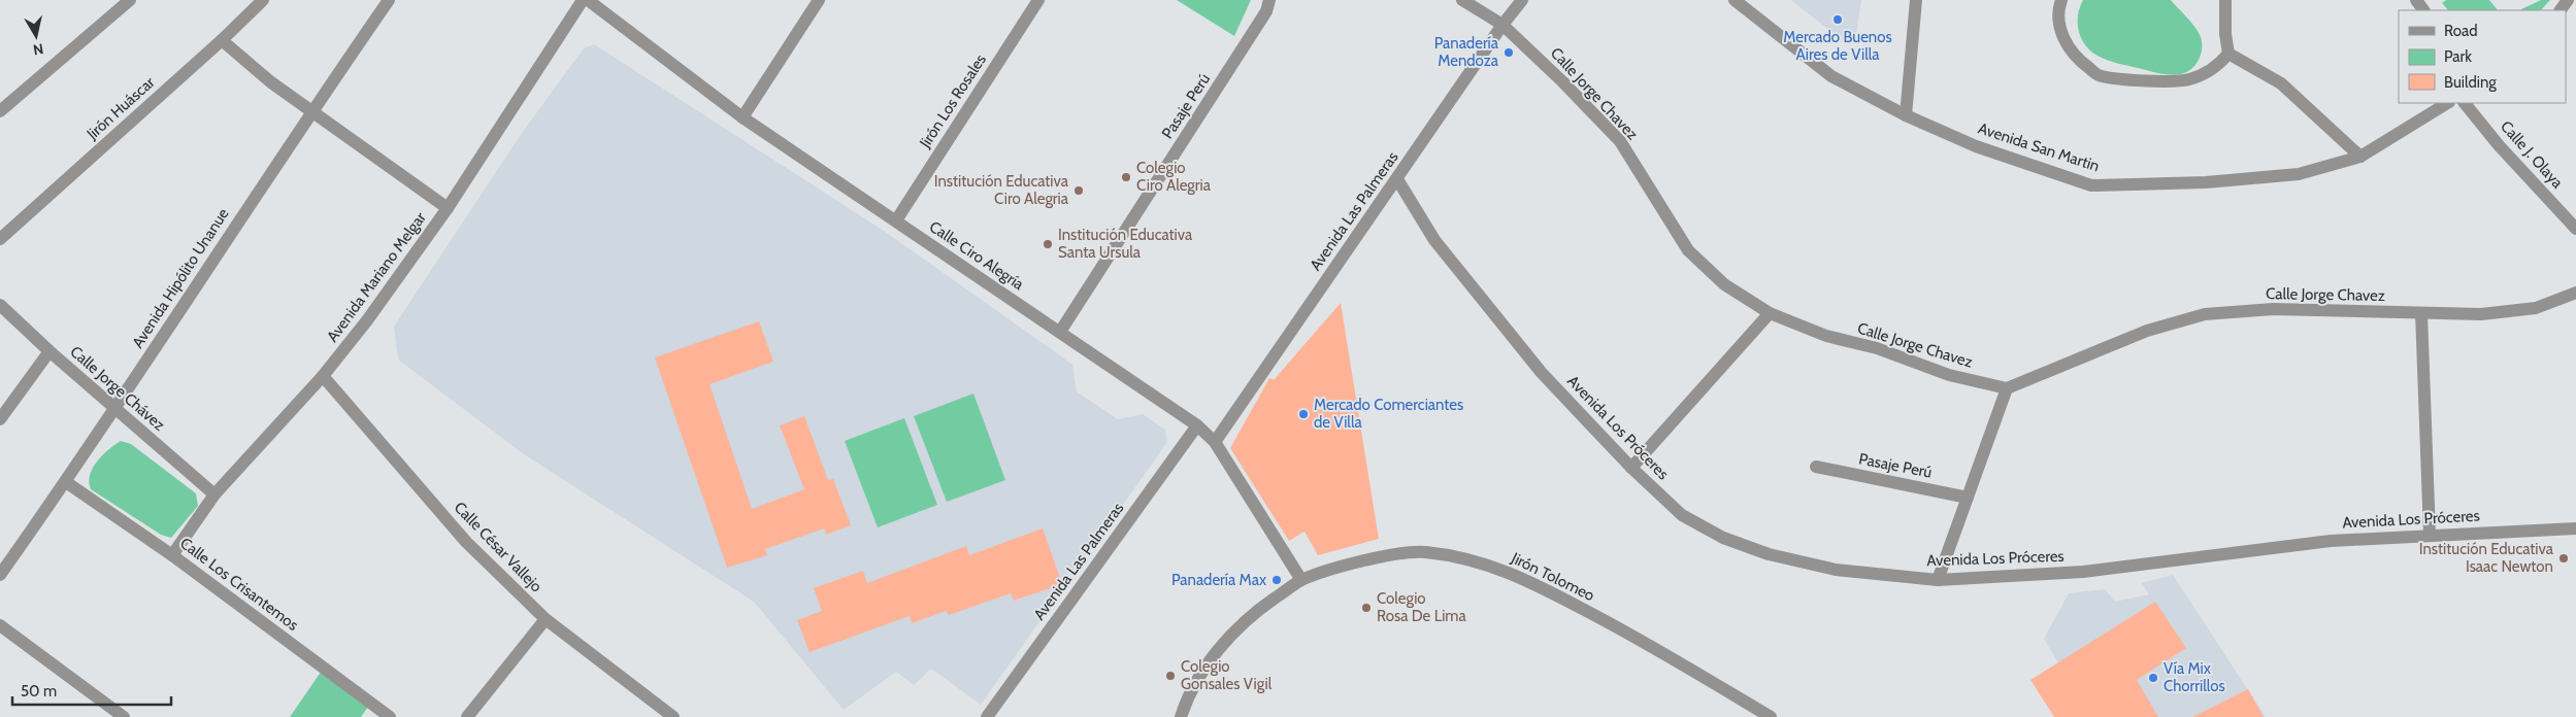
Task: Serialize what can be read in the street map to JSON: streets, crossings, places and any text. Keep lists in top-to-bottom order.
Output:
{
  "streets": {
    "street": [
      "Calle Jorge Chavez",
      "Jirón Los Rosales",
      "Pasaje Perú",
      "Jirón Huáscar",
      "Avenida San Martin",
      "Calle J. Olaya",
      "Avenida Las Palmeras",
      "Calle Ciro Alegría",
      "Avenida Mariano Melgar",
      "Avenida Hipólito Unanue",
      "Calle Jorge Chávez",
      "Avenida Los Próceres",
      "Calle César Vallejo",
      "Jirón Tolomeo",
      "Calle Los Crisantemos"
    ]
  },
  "crossings": [
    ["Calle Jorge Chavez", "Avenida Las Palmeras"],
    ["Jirón Los Rosales", "Calle Ciro Alegría"],
    ["Pasaje Perú", "Calle Ciro Alegría"],
    ["Avenida Las Palmeras", "Calle Ciro Alegría"],
    ["Avenida Las Palmeras", "Avenida Los Próceres"],
    ["Calle Ciro Alegría", "Jirón Tolomeo"],
    ["Avenida Mariano Melgar", "Calle Jorge Chávez"],
    ["Avenida Mariano Melgar", "Calle César Vallejo"],
    ["Avenida Mariano Melgar", "Calle Los Crisantemos"],
    ["Avenida Hipólito Unanue", "Calle Jorge Chávez"],
    ["Avenida Hipólito Unanue", "Calle Los Crisantemos"]
  ],
  "places": [
    "Mercado Buenos Aires de Villa",
    "Panadería Mendoza",
    "Colegio Ciro Alegria",
    "Institución Educativa Ciro Alegria",
    "Institución Educativa Santa Ursula",
    "Mercado Comerciantes de Villa",
    "Institución Educativa Isaac Newton",
    "Panadería Max",
    "Colegio Rosa De Lima",
    "Colegio Gonsales Vigil",
    "Vía Mix Chorrillos"
  ],
  "legend": ["Road", "Park", "Building"],
  "scale_bar": "50 m",
  "north": "bottom"
}
